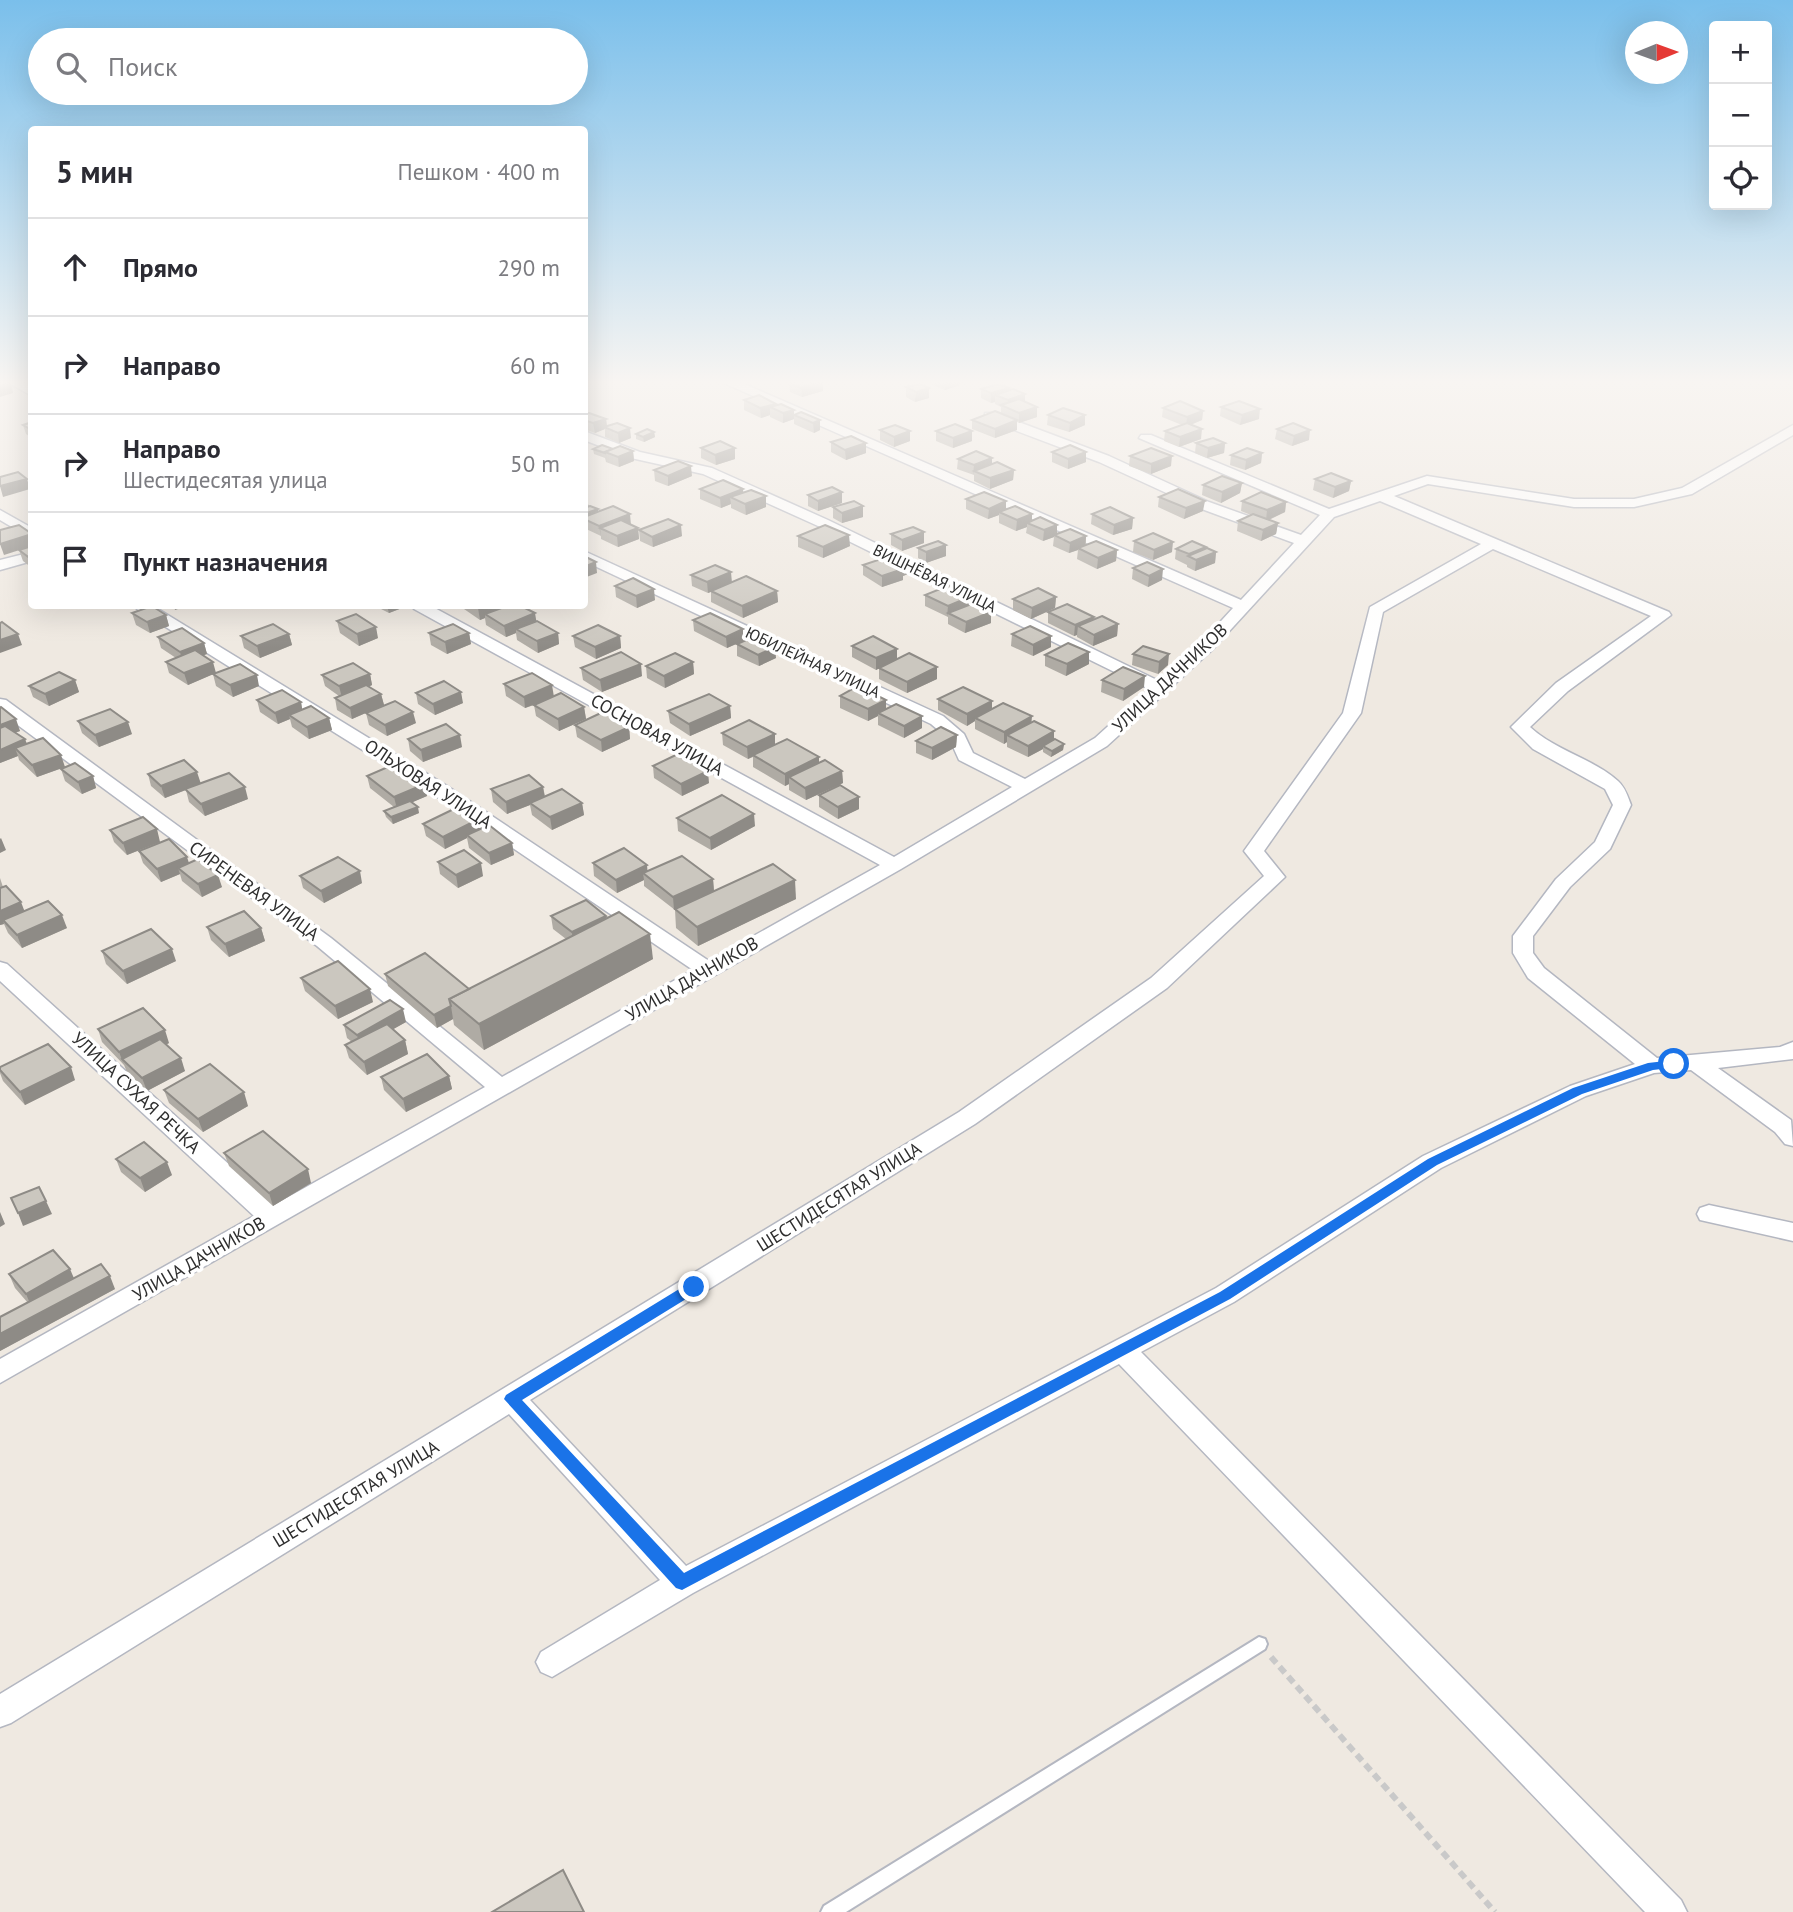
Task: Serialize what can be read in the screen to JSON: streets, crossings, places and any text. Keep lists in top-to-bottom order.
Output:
{
  "streets": {
    "street": [
      "ВИШНЁВАЯ УЛИЦА",
      "ЮБИЛЕЙНАЯ УЛИЦА",
      "УЛИЦА ДАЧНИКОВ",
      "СОСНОВАЯ УЛИЦА",
      "ОЛЬХОВАЯ УЛИЦА",
      "СИРЕНЕВАЯ УЛИЦА",
      "УЛИЦА СУХАЯ РЕЧКА",
      "ШЕСТИДЕСЯТАЯ УЛИЦА"
    ]
  },
  "crossings": [
    ["ВИШНЁВАЯ УЛИЦА", "УЛИЦА ДАЧНИКОВ"],
    ["ЮБИЛЕЙНАЯ УЛИЦА", "УЛИЦА ДАЧНИКОВ"],
    ["УЛИЦА ДАЧНИКОВ", "СОСНОВАЯ УЛИЦА"],
    ["УЛИЦА ДАЧНИКОВ", "ОЛЬХОВАЯ УЛИЦА"],
    ["УЛИЦА ДАЧНИКОВ", "СИРЕНЕВАЯ УЛИЦА"],
    ["УЛИЦА ДАЧНИКОВ", "УЛИЦА СУХАЯ РЕЧКА"]
  ],
  "north": "right",
  "page": {
    "map_buttons": ["+", "−"],
    "search": "Поиск",
    "heading": ["5 мин", "Пешком · 400 m"],
    "list": [
      ["Прямо", "290 m"],
      ["Направо", "60 m"],
      ["Направо", "Шестидесятая улица", "50 m"],
      "Пункт назначения"
    ]
  }
}
